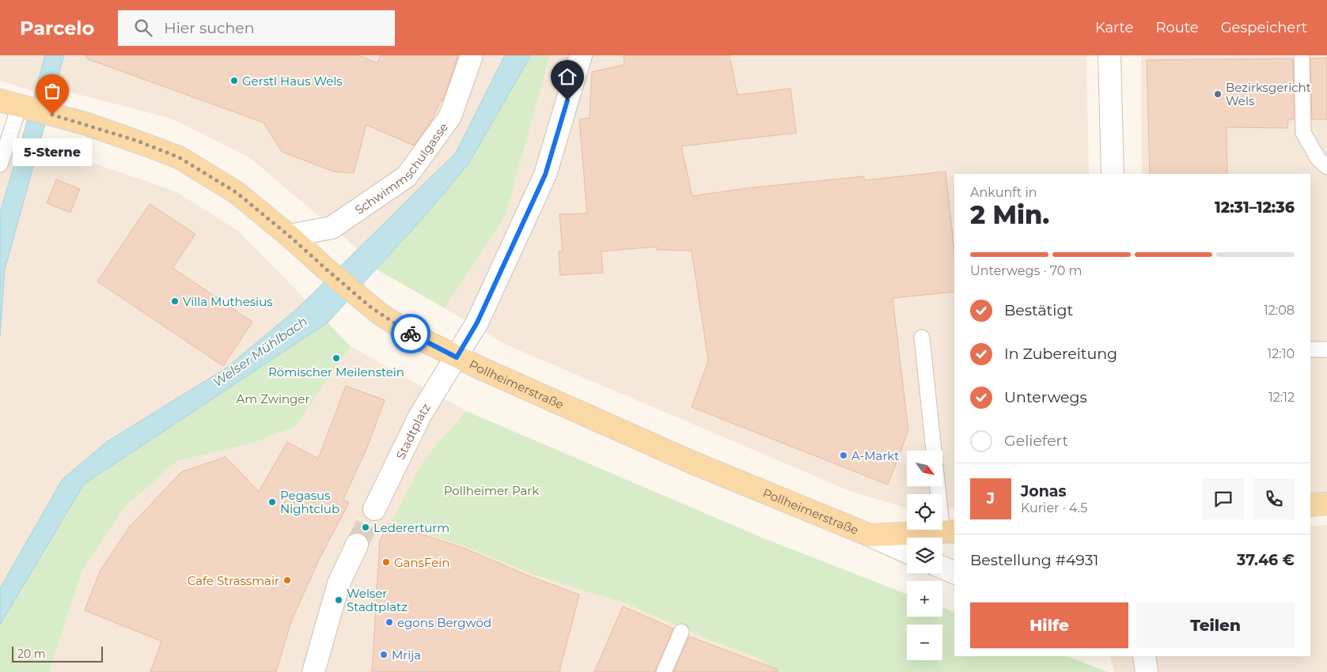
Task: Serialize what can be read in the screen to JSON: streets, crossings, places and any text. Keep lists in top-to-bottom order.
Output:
{
  "streets": {
    "main road": ["Pollheimerstraße"],
    "street": ["Schwimmschulgasse", "Stadtplatz"]
  },
  "crossings": [
    ["Schwimmschulgasse", "Pollheimerstraße"],
    ["Pollheimerstraße", "Stadtplatz"]
  ],
  "water": ["Welser Mühlbach"],
  "parks": ["Am Zwinger", "Pollheimer Park"],
  "places": [
    "Gerstl Haus Wels",
    "Bezirksgericht Wels",
    "5-Sterne",
    "Villa Muthesius",
    "Römischer Meilenstein",
    "A-Markt",
    "Pegasus Nightclub",
    "Ledererturm",
    "GansFein",
    "Cafe Strassmair",
    "Welser Stadtplatz",
    "egons Bergwöd",
    "Mrija"
  ],
  "scale_bar": "20 m",
  "north": "bottom right",
  "page": {
    "header": "Parcelo",
    "search": "Hier suchen",
    "nav": ["Karte", "Route", "Gespeichert"],
    "bubble": "5-Sterne",
    "heading": ["2 Min.", "Ankunft in", "12:31–12:36"],
    "panel": [
      "Jonas",
      "Kurier · 4.5",
      "Bestellung #4931",
      "37.46 €"
    ],
    "bar": "Unterwegs · 70 m",
    "list": [
      ["Bestätigt", "12:08"],
      ["In Zubereitung", "12:10"],
      ["Unterwegs", "12:12"],
      "Geliefert"
    ],
    "map_buttons": ["+", "−"],
    "round": "J",
    "buttons": ["Hilfe", "Teilen"],
    "scale": "20 m"
  }
}
